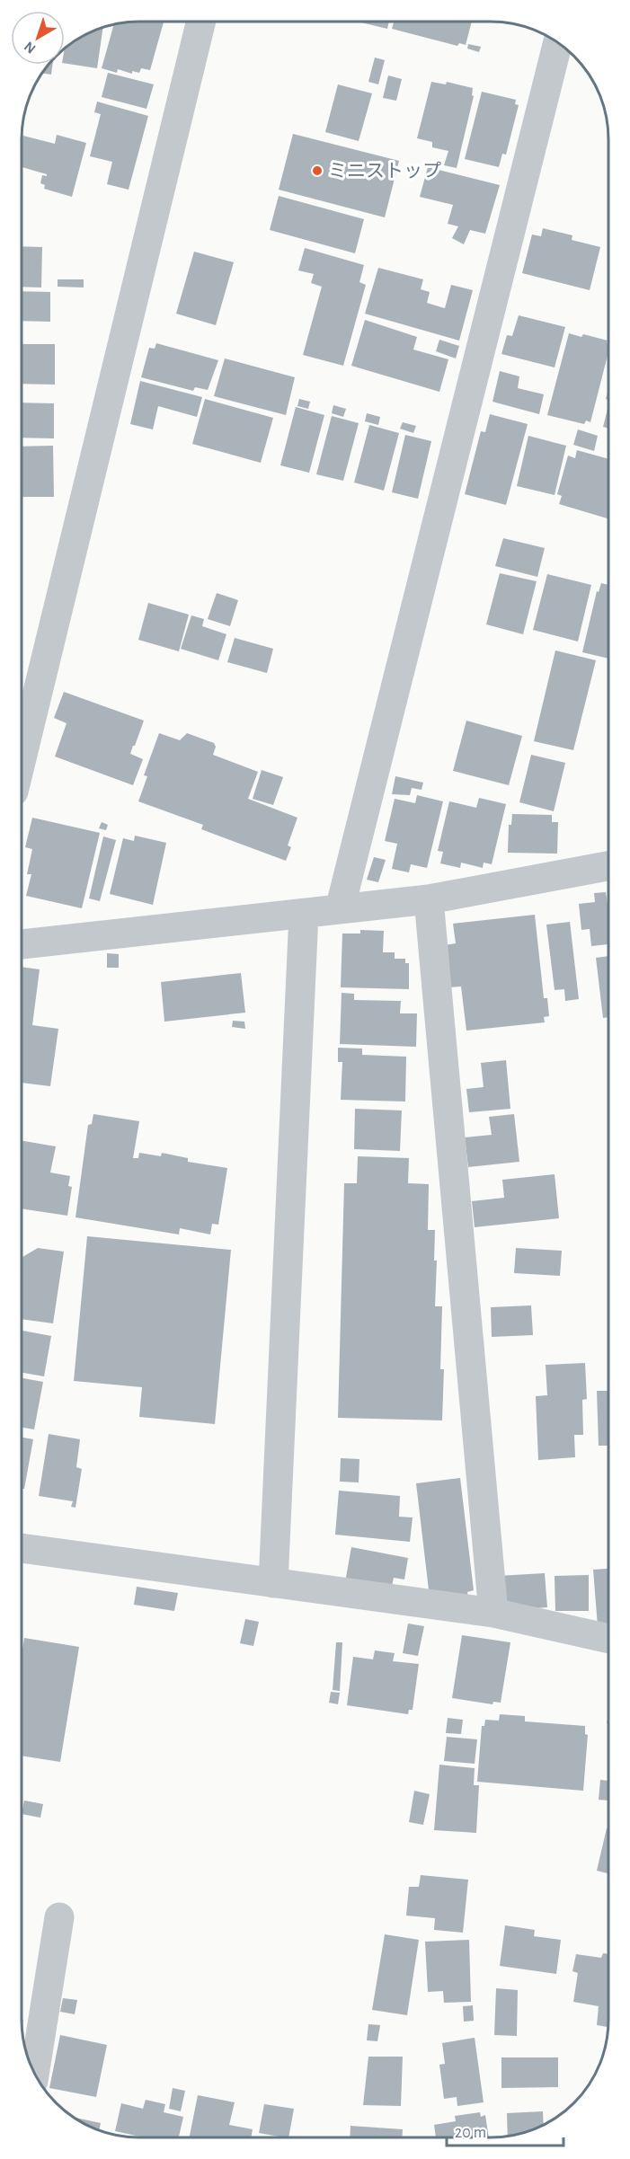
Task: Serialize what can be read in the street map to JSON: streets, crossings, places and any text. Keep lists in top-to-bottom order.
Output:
{
  "places": ["ミニストップ"],
  "scale_bar": "20 m",
  "north": "bottom left"
}
